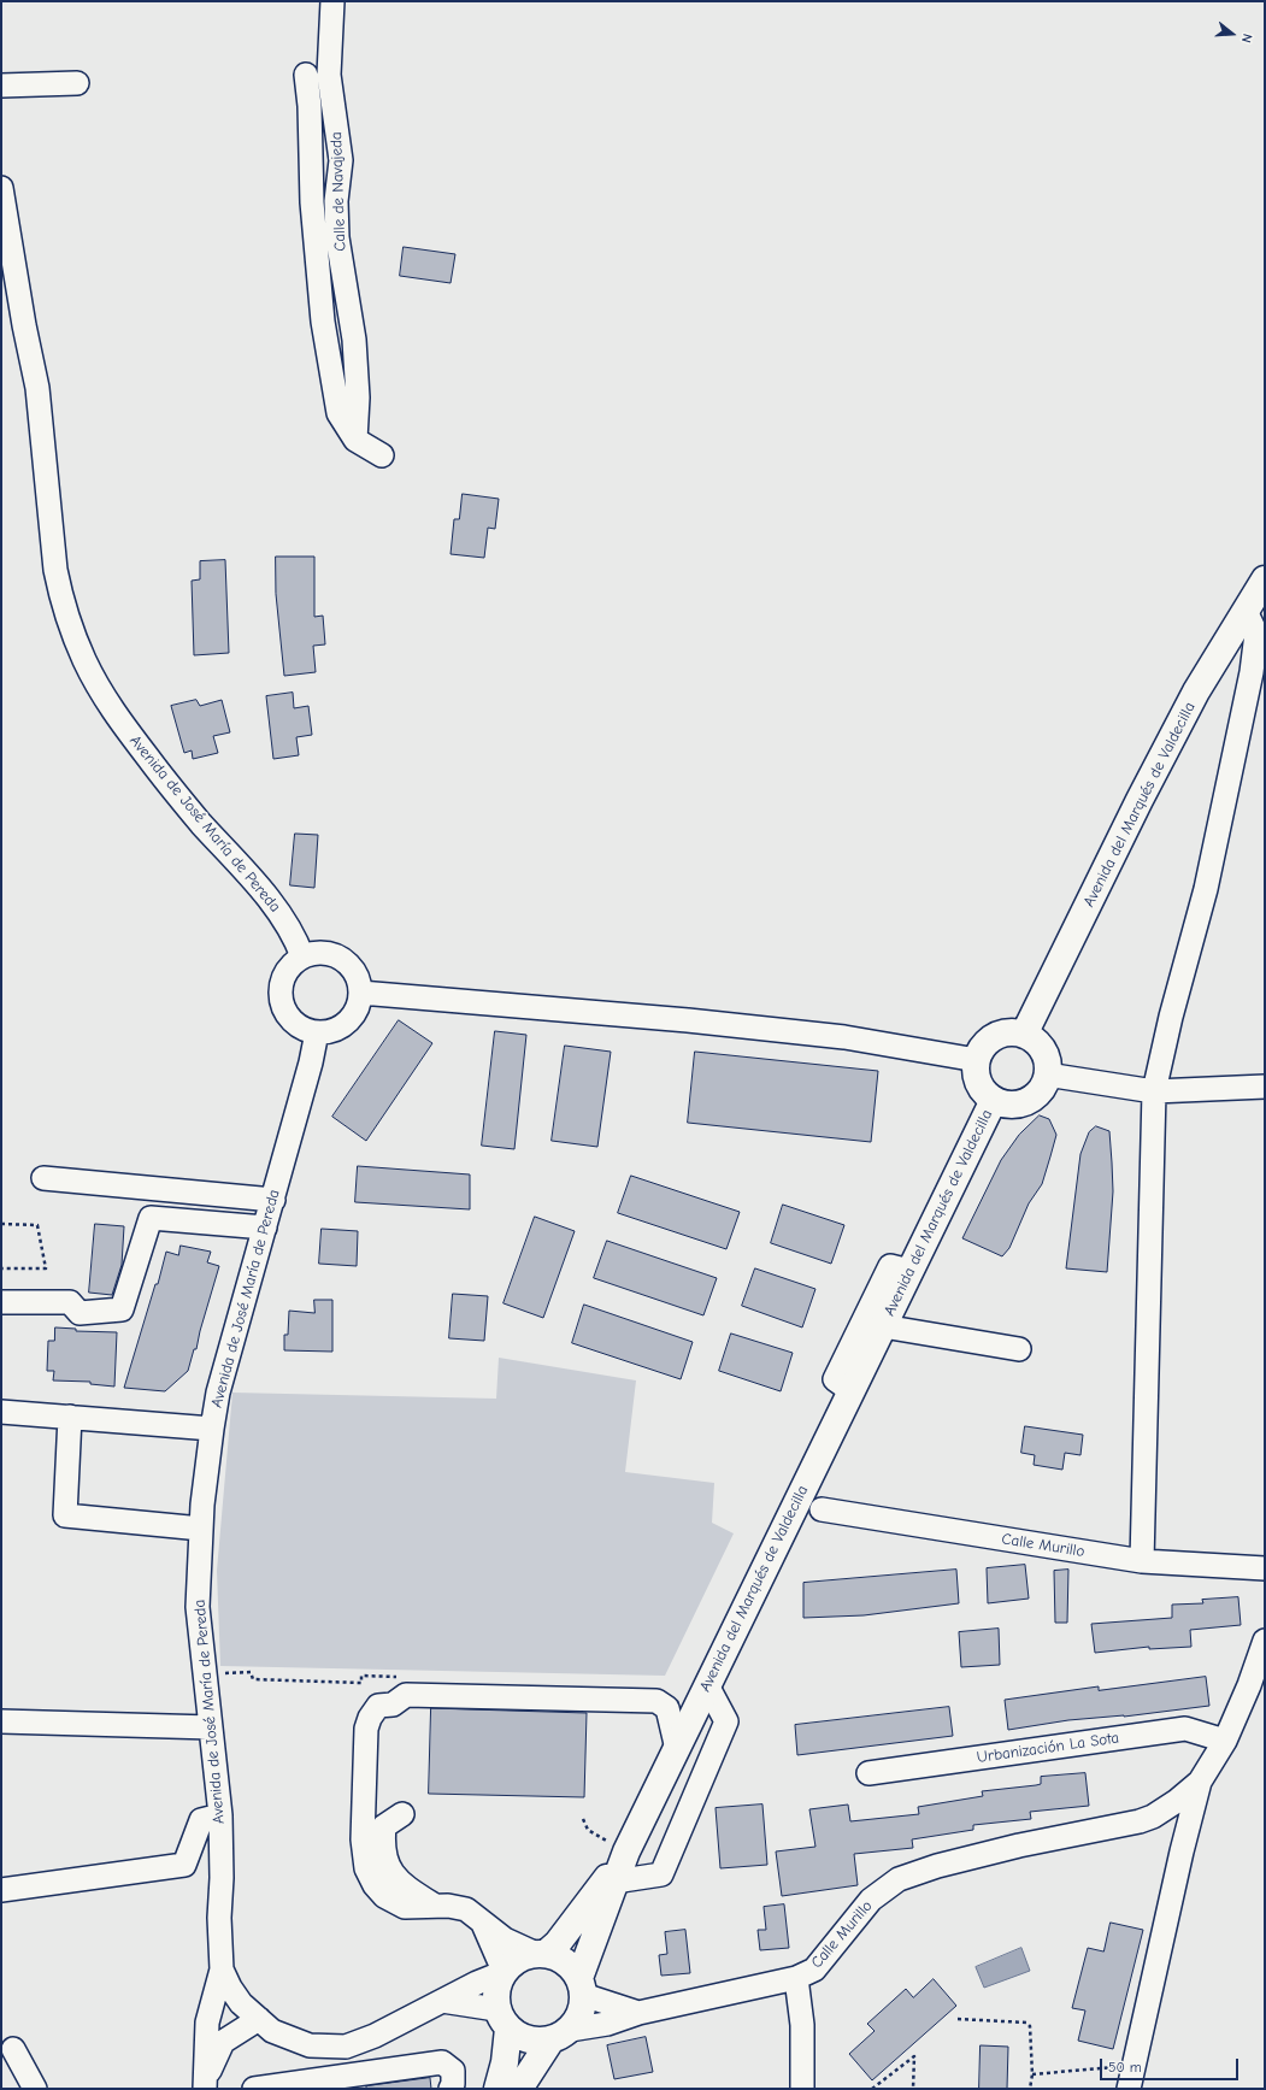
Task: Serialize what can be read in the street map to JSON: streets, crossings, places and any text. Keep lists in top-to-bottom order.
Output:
{
  "streets": {
    "main road": ["Avenida del Marqués de Valdecilla"],
    "street": [
      "Calle de Navajeda",
      "Avenida de José María de Pereda",
      "Calle Murillo",
      "Urbanización La Sota"
    ]
  },
  "crossings": [
    ["Avenida del Marqués de Valdecilla", "Avenida de José María de Pereda"],
    ["Avenida del Marqués de Valdecilla", "Calle Murillo"],
    ["Avenida de José María de Pereda", "Calle Murillo"],
    ["Calle Murillo", "Urbanización La Sota"]
  ],
  "scale_bar": "50 m",
  "north": "right"
}
